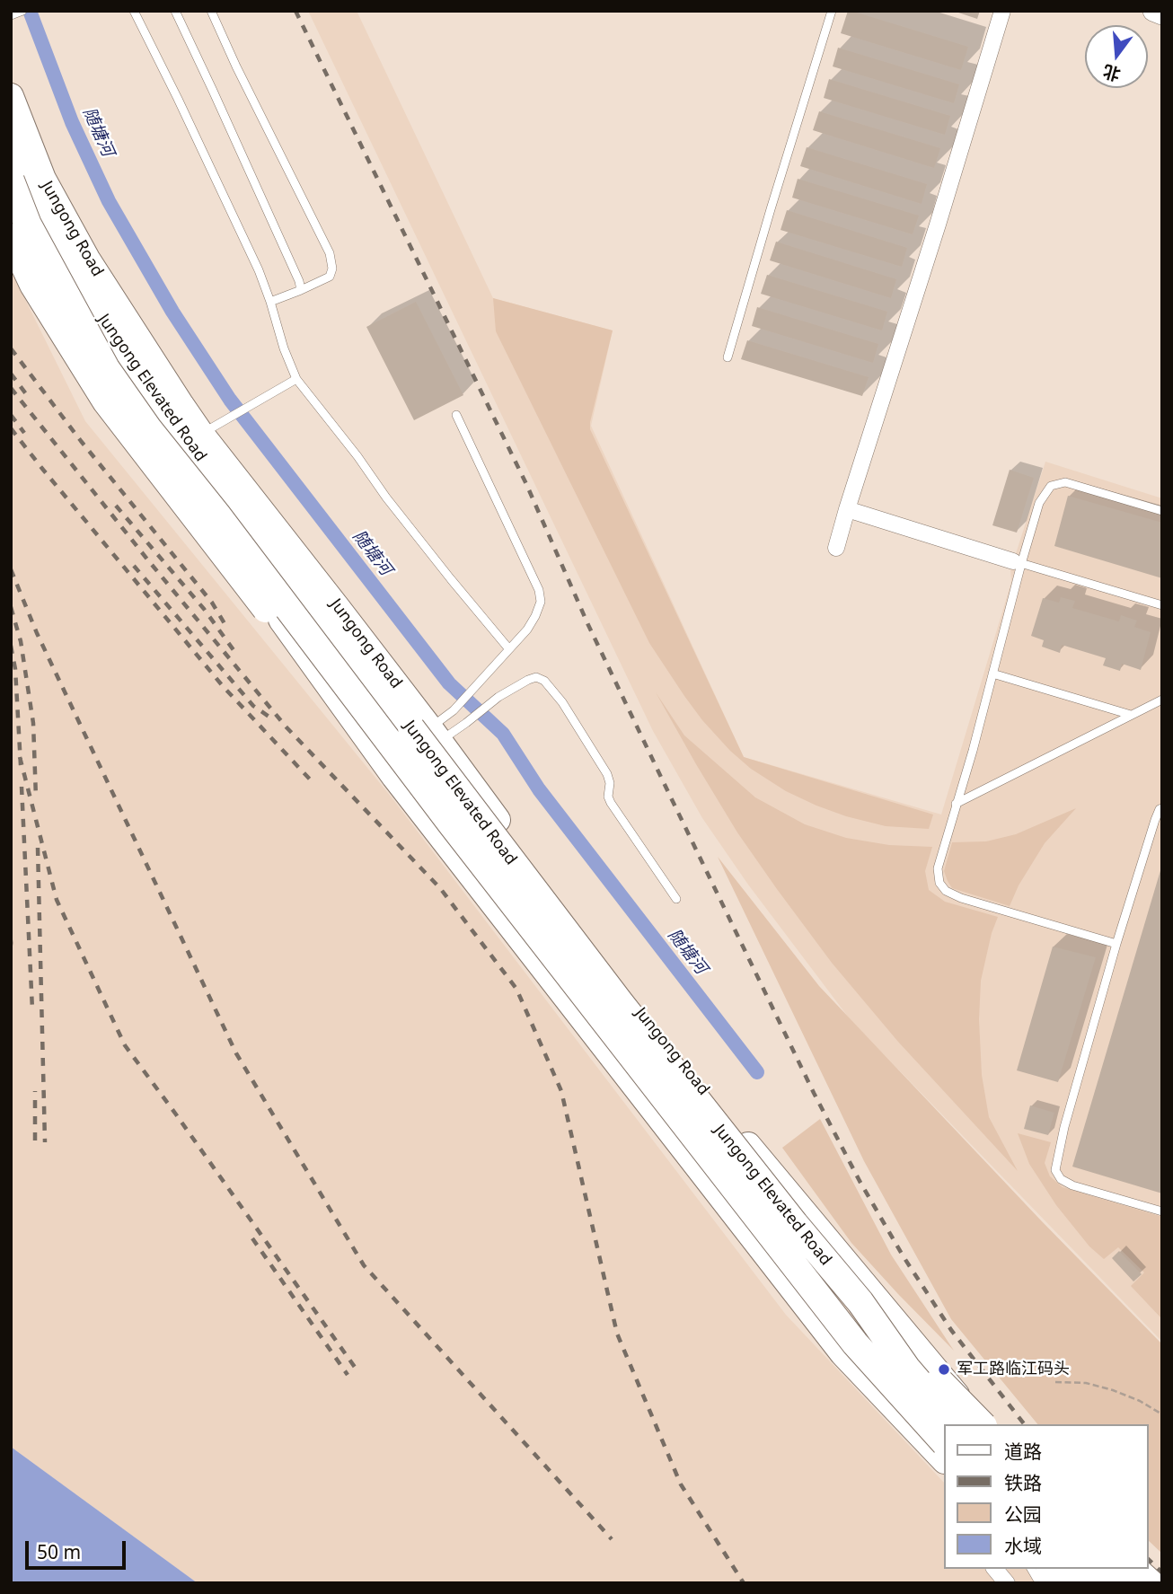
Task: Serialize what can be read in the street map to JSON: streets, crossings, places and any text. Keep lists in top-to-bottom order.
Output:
{
  "streets": {
    "highway": ["Jungong Elevated Road"],
    "main road": ["Jungong Road"]
  },
  "water": ["随塘河"],
  "places": ["军工路临江码头"],
  "legend": [
    "道路",
    "铁路",
    "公园",
    "水域"
  ],
  "scale_bar": "50 m",
  "north": "bottom"
}
